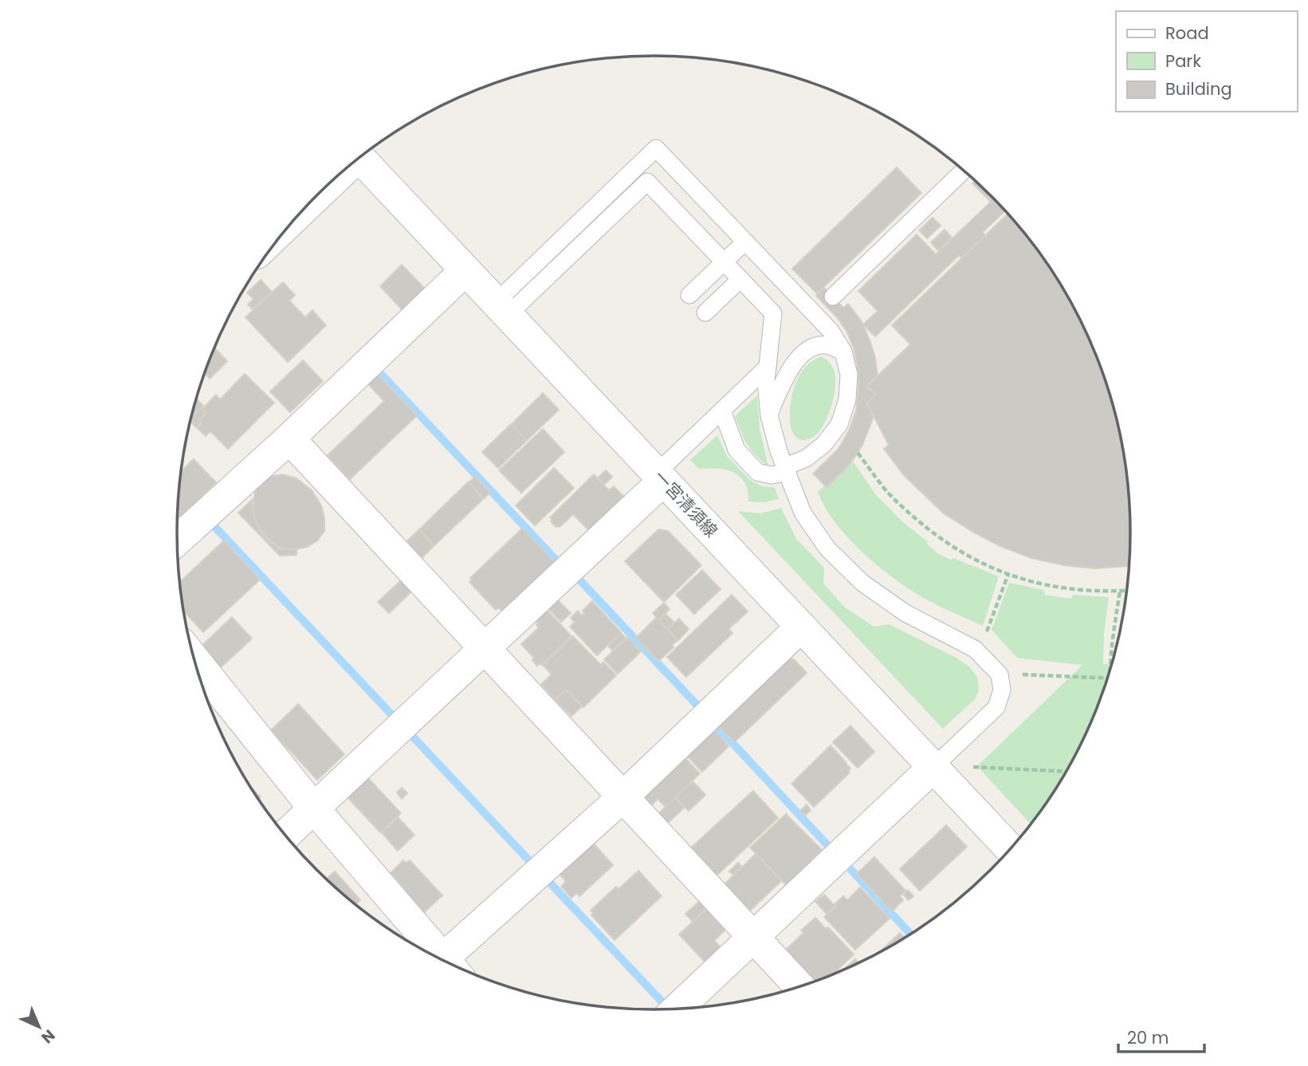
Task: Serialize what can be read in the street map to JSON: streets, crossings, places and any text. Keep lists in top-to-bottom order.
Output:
{
  "streets": {
    "street": ["一宮清須線"]
  },
  "legend": ["Road", "Park", "Building"],
  "scale_bar": "20 m",
  "north": "bottom right"
}
